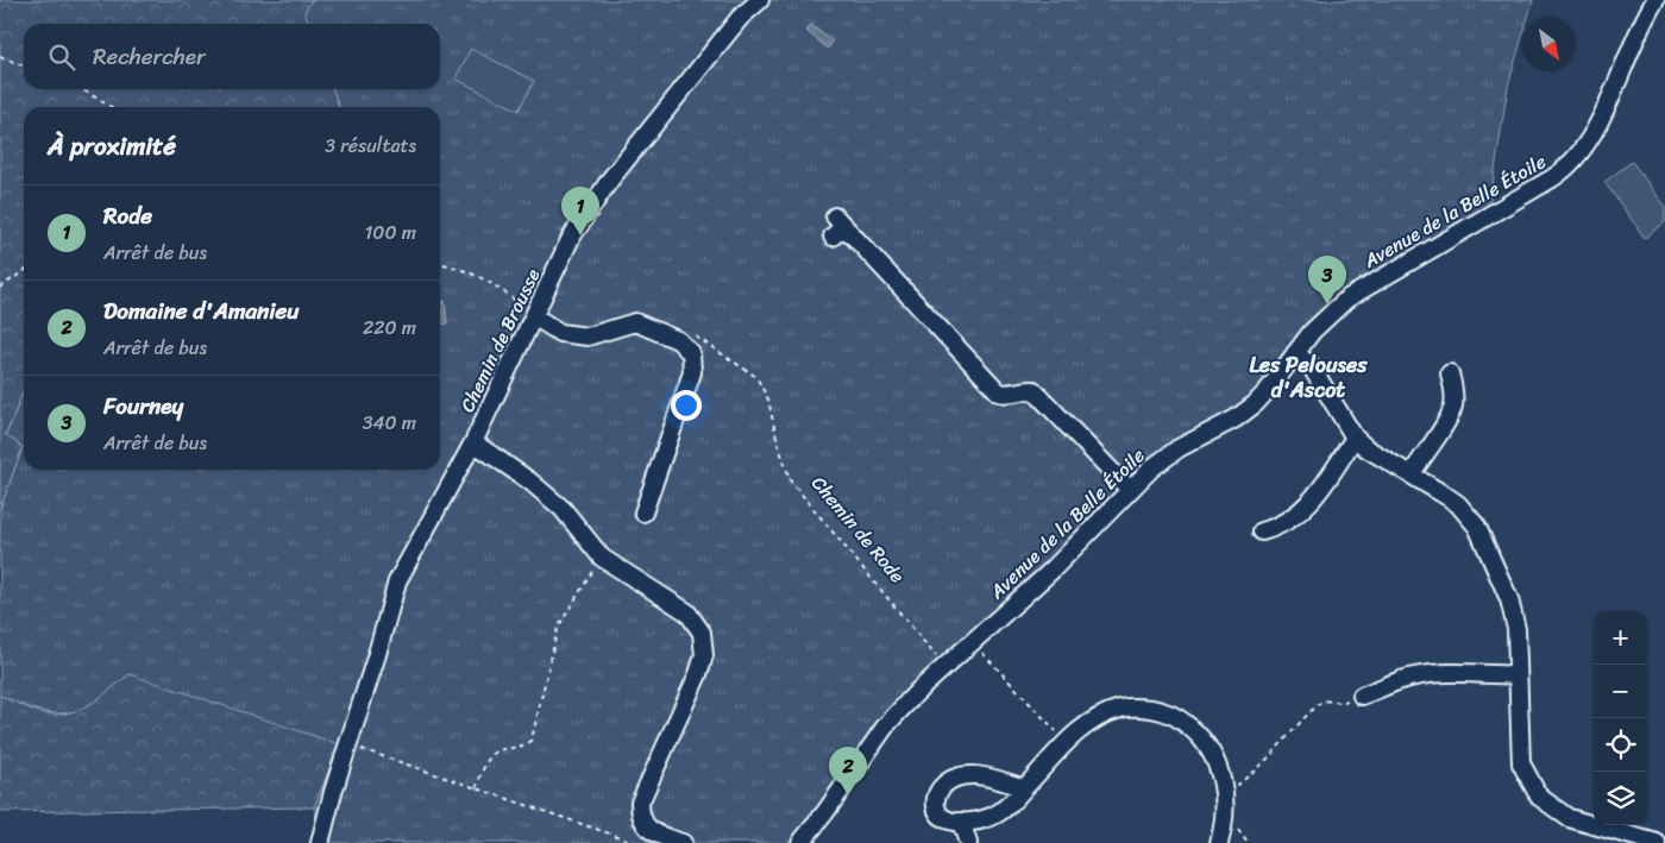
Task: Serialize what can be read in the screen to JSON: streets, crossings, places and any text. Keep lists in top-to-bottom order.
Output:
{
  "streets": {
    "street": ["Avenue de la Belle Étoile", "Chemin de Brousse"],
    "path": ["Chemin de Rode"]
  },
  "crossings": [
    ["Avenue de la Belle Étoile", "Chemin de Rode"]
  ],
  "districts": ["Les Pelouses d'Ascot"],
  "north": "bottom right",
  "page": {
    "search": "Rechercher",
    "heading": ["À proximité", "3 résultats"],
    "list": [
      {
        "mark": "1",
        "name": "Rode",
        "note": "Arrêt de bus",
        "value": "100 m"
      },
      {
        "mark": "2",
        "name": "Domaine d'Amanieu",
        "note": "Arrêt de bus",
        "value": "220 m"
      },
      {
        "mark": "3",
        "name": "Fourney",
        "note": "Arrêt de bus",
        "value": "340 m"
      }
    ],
    "pins": ["1", "3", "2"],
    "map_buttons": ["+", "−"]
  }
}
